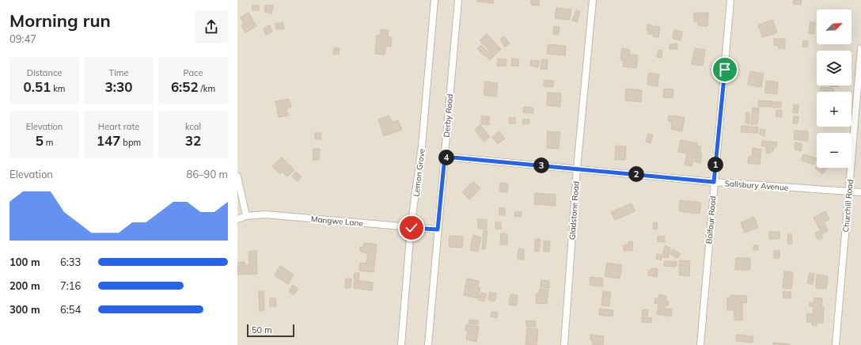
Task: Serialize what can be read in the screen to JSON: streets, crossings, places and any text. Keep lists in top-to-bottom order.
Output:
{
  "streets": {
    "street": [
      "Derby Road",
      "Lemon Grove",
      "Sallsbury Avenue",
      "Churchill Road",
      "Gladstone Road",
      "Balfour Road",
      "Mangwe Lane"
    ]
  },
  "crossings": [
    ["Derby Road", "Sallsbury Avenue"],
    ["Derby Road", "Mangwe Lane"],
    ["Lemon Grove", "Mangwe Lane"],
    ["Sallsbury Avenue", "Churchill Road"],
    ["Sallsbury Avenue", "Gladstone Road"],
    ["Sallsbury Avenue", "Balfour Road"]
  ],
  "scale_bar": "50 m",
  "north": "top right",
  "page": {
    "heading": ["Morning run", "09:47"],
    "map_buttons": ["+", "−"],
    "stats": [
      ["Distance", "0.51 km"],
      ["Time", "3:30"],
      ["Pace", "6:52 /km"],
      ["Elevation", "5 m"],
      ["Heart rate", "147 bpm"],
      ["kcal", "32"]
    ],
    "pins": [
      "4",
      "1",
      "3",
      "2"
    ],
    "chart": ["Elevation", "86–90 m"],
    "list": [
      {
        "name": "100 m",
        "note": "6:33"
      },
      {
        "name": "200 m",
        "note": "7:16"
      },
      {
        "name": "300 m",
        "note": "6:54"
      }
    ],
    "scale": "50 m"
  }
}
